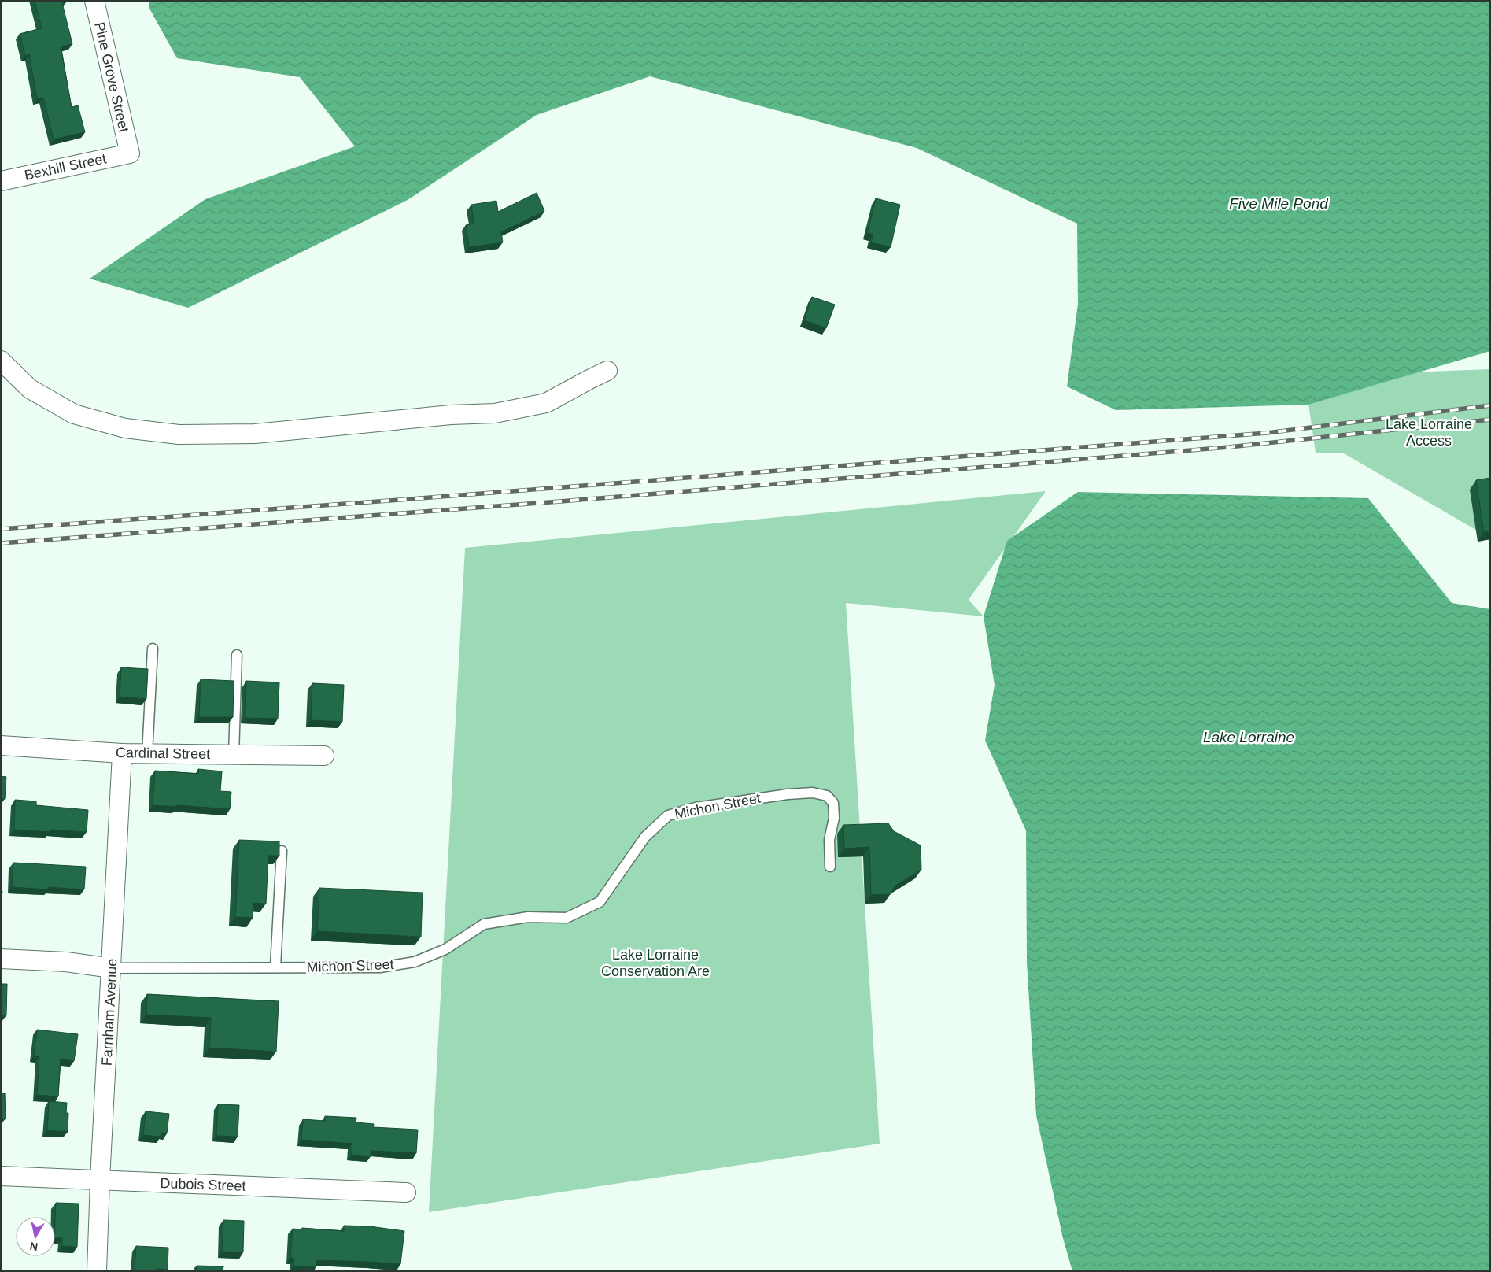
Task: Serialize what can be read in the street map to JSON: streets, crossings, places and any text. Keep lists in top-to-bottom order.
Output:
{
  "streets": {
    "street": [
      "Pine Grove Street",
      "Bexhill Street",
      "Cardinal Street",
      "Michon Street",
      "Farnham Avenue",
      "Dubois Street"
    ]
  },
  "crossings": [
    ["Pine Grove Street", "Bexhill Street"],
    ["Cardinal Street", "Farnham Avenue"],
    ["Michon Street", "Farnham Avenue"],
    ["Farnham Avenue", "Dubois Street"]
  ],
  "water": ["Five Mile Pond", "Lake Lorraine"],
  "parks": ["Lake Lorraine Access", "Lake Lorraine Conservation Are"],
  "north": "bottom"
}
